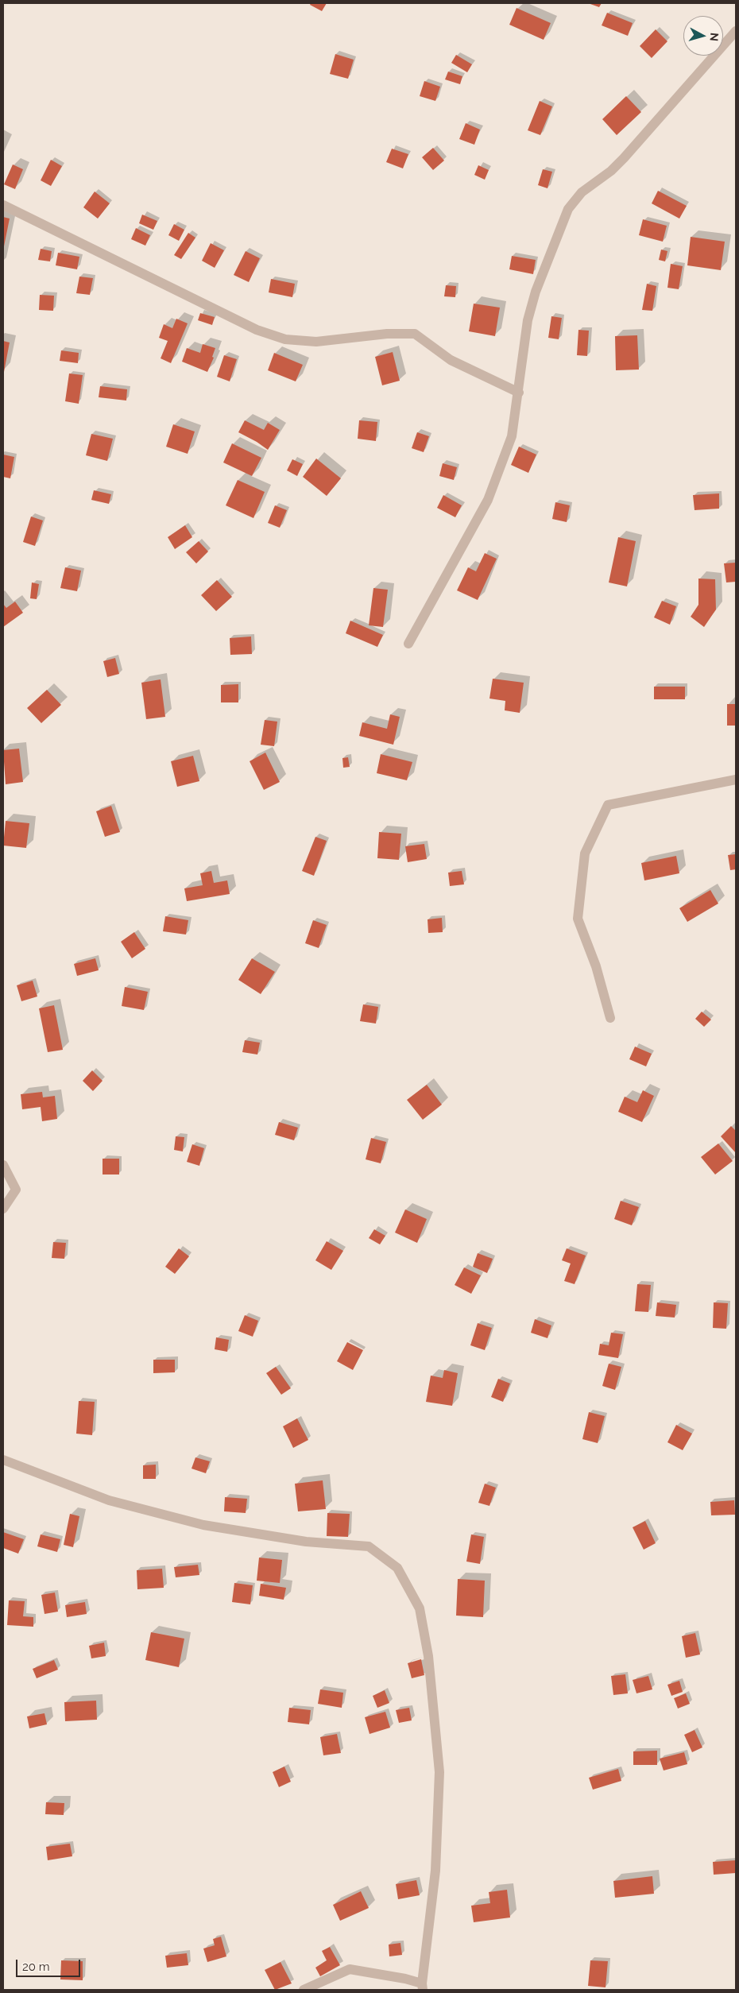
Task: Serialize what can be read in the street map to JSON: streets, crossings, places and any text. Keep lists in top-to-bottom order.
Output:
{
  "scale_bar": "20 m",
  "north": "right"
}
